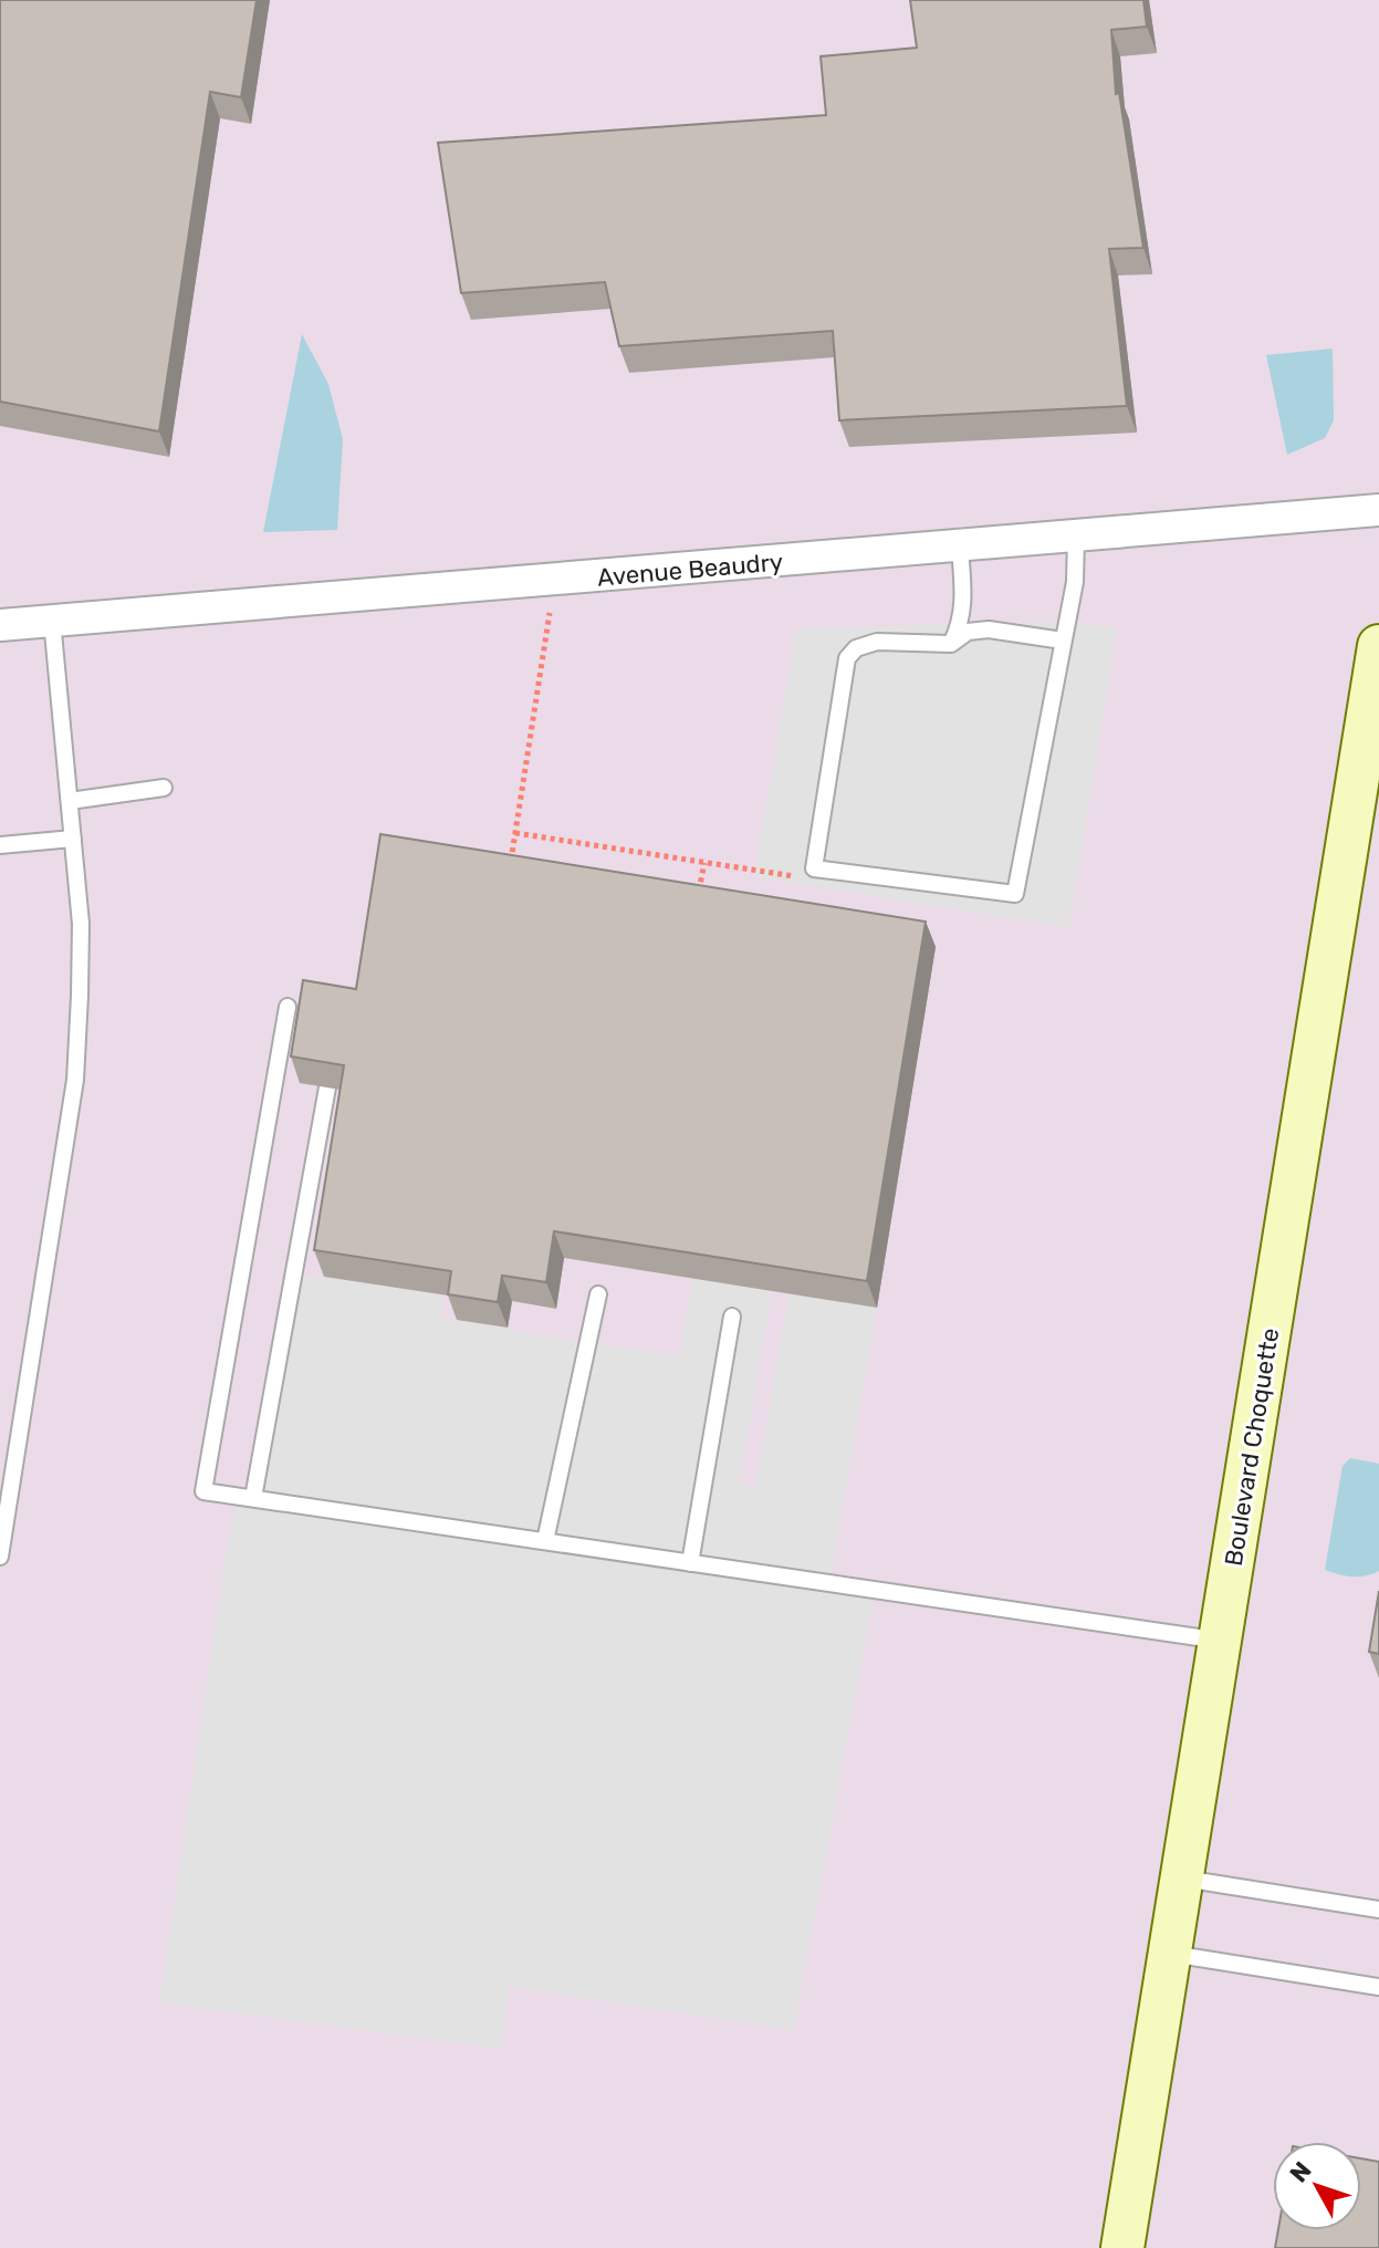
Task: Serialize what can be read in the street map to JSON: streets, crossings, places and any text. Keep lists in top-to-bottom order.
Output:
{
  "streets": {
    "street": ["Avenue Beaudry", "Boulevard Choquette"]
  },
  "north": "top left"
}
